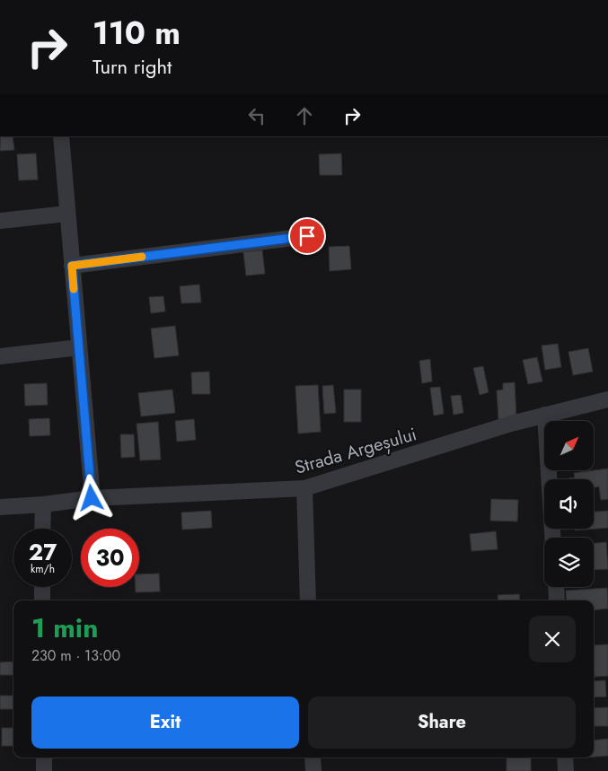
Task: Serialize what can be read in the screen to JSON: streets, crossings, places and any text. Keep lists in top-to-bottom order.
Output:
{
  "streets": {
    "street": ["Strada Argeșului"]
  },
  "north": "top right",
  "page": {
    "turn": ["110 m", "Turn right"],
    "speed": "27 km/h",
    "limit": "30",
    "heading": ["1 min", "230 m · 13:00"],
    "buttons": ["Exit", "Share"]
  }
}
